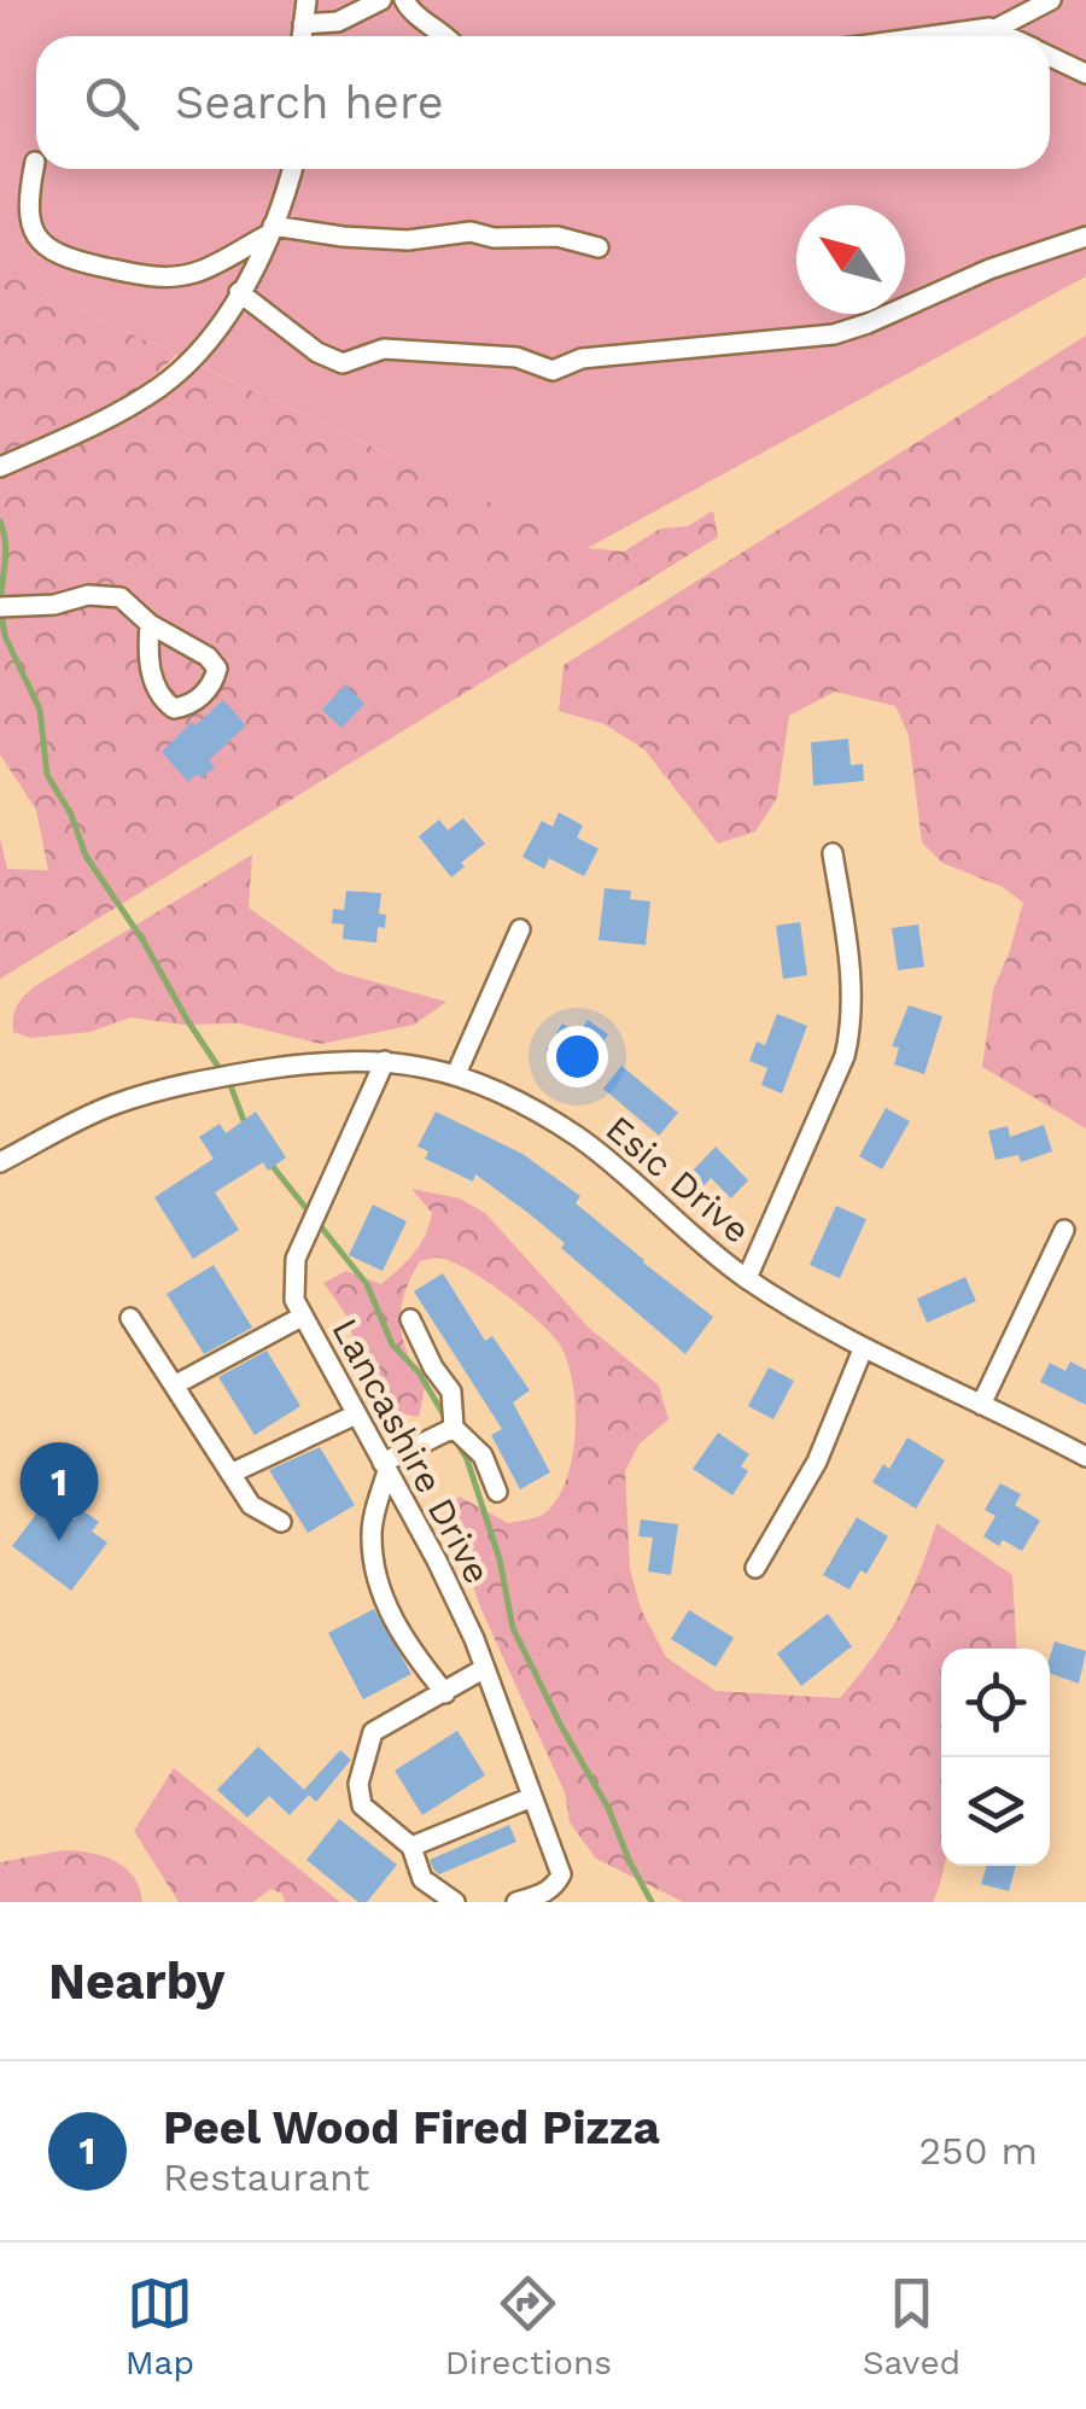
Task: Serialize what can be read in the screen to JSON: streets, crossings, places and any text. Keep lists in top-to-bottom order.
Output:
{
  "streets": {
    "street": ["Esic Drive", "Lancashire Drive"]
  },
  "crossings": [
    ["Esic Drive", "Lancashire Drive"]
  ],
  "north": "top left",
  "page": {
    "search": "Search here",
    "pins": "1",
    "heading": "Nearby",
    "list": [
      {
        "mark": "1",
        "name": "Peel Wood Fired Pizza",
        "note": "Restaurant",
        "value": "250 m"
      }
    ],
    "nav": ["Map", "Directions", "Saved"]
  }
}
